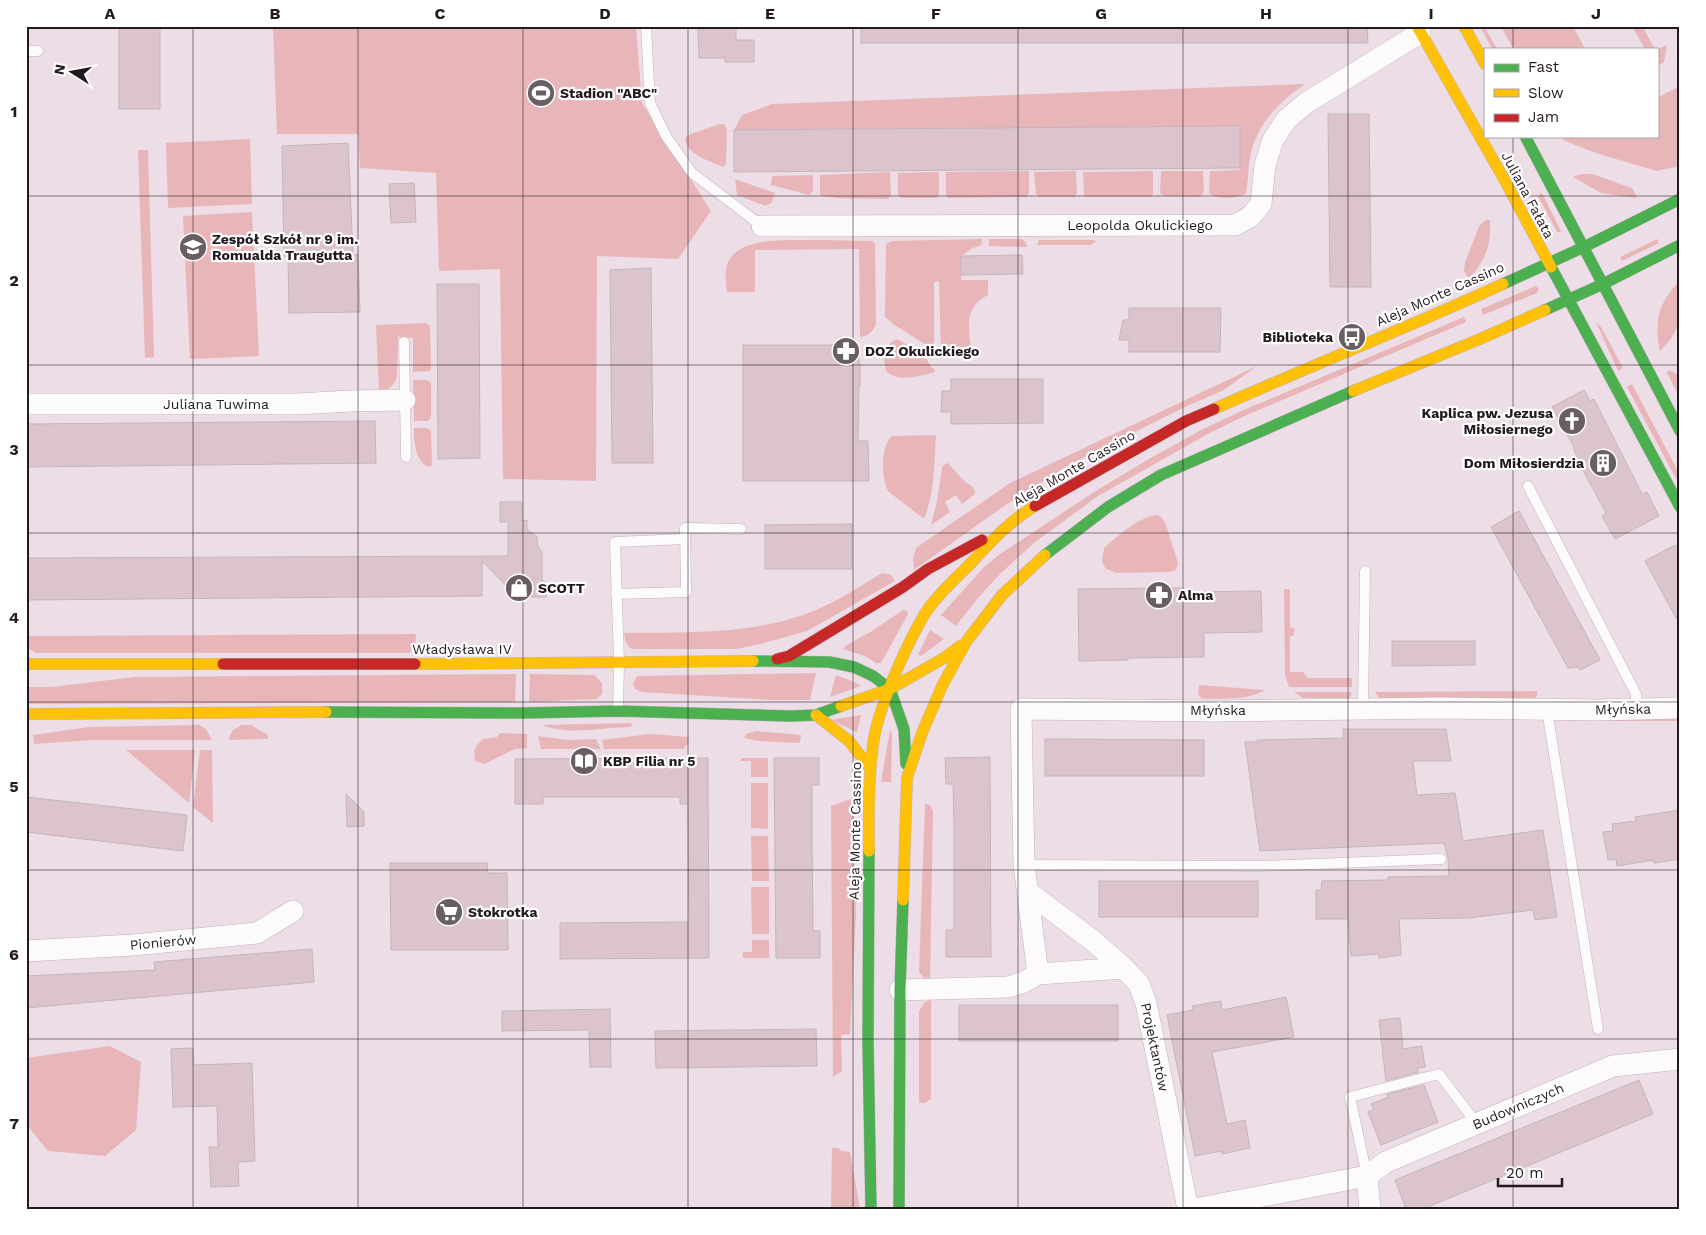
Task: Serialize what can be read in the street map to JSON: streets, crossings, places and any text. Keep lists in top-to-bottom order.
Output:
{
  "streets": {
    "street": [
      "Juliana Fałata",
      "Leopolda Okulickiego",
      "Aleja Monte Cassino",
      "Juliana Tuwima",
      "Władysława IV",
      "Młyńska",
      "Pionierów",
      "Projektantów",
      "Budowniczych"
    ]
  },
  "crossings": [
    ["Juliana Fałata", "Leopolda Okulickiego"],
    ["Juliana Fałata", "Aleja Monte Cassino"],
    ["Aleja Monte Cassino", "Władysława IV"],
    ["Młyńska", "Projektantów"]
  ],
  "places": {
    "sports": ["Stadion \"ABC\""],
    "school or university": ["Zespół Szkół nr 9 im. Romualda Traugutta"],
    "bus stop": ["Biblioteka"],
    "pharmacy": ["DOZ Okulickiego", "Alma"],
    "church": ["Kaplica pw. Jezusa Miłosiernego"],
    "building": ["Dom Miłosierdzia"],
    "shop": ["SCOTT"],
    "library": ["KBP Filia nr 5"],
    "supermarket": ["Stokrotka"]
  },
  "legend": ["Fast", "Slow", "Jam"],
  "scale_bar": "20 m",
  "north": "left",
  "grid": {
    "columns": [
      "A",
      "B",
      "C",
      "D",
      "E",
      "F",
      "G",
      "H",
      "I",
      "J"
    ],
    "rows": [
      "1",
      "2",
      "3",
      "4",
      "5",
      "6",
      "7"
    ]
  }
}
